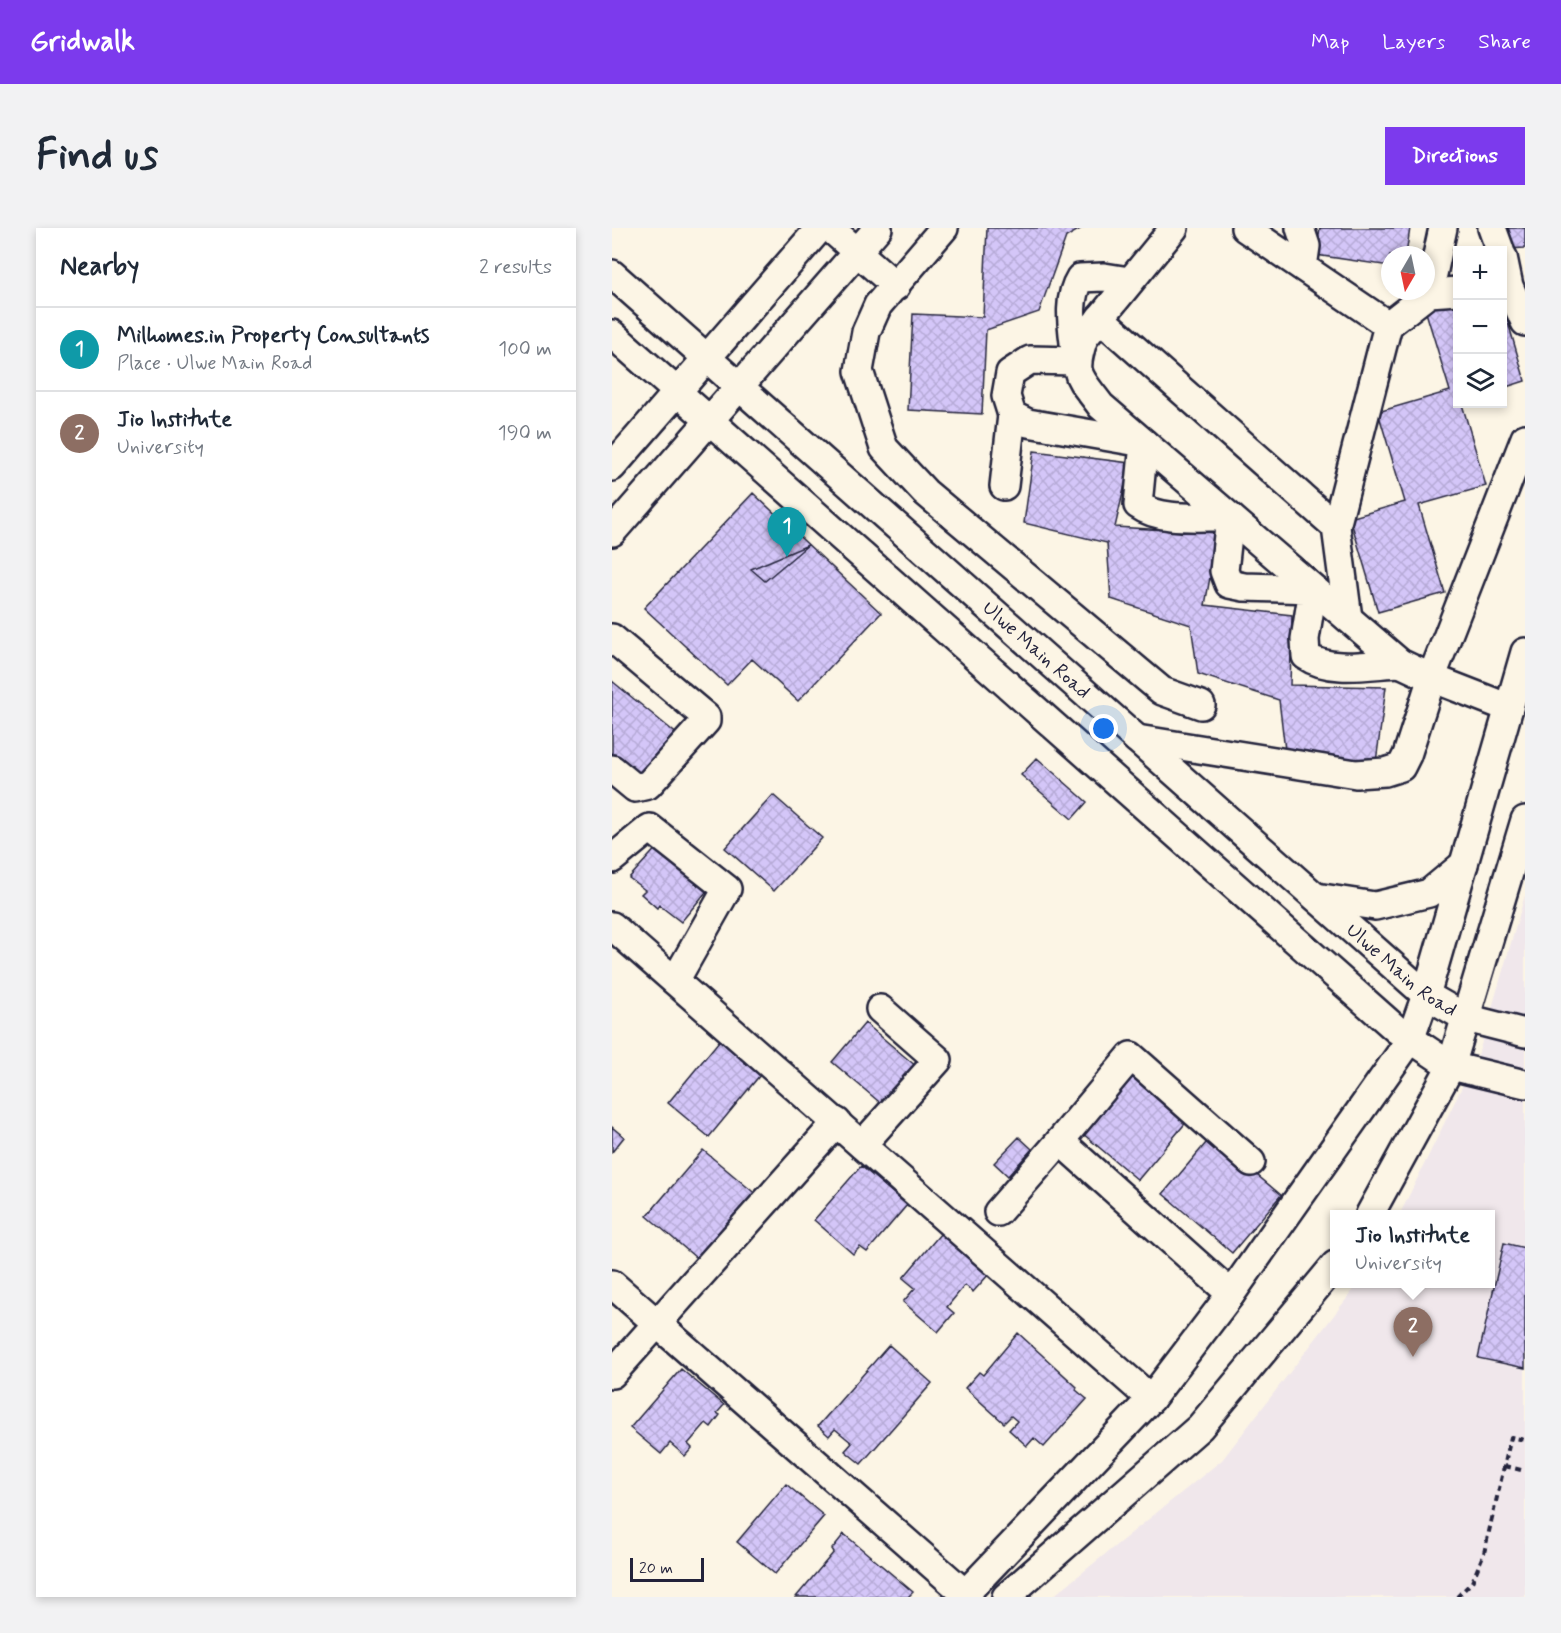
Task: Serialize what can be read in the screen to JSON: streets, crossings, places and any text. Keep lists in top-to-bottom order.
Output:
{
  "streets": {
    "street": ["Ulwe Main Road"]
  },
  "scale_bar": "20 m",
  "north": "bottom",
  "page": {
    "header": "Gridwalk",
    "nav": ["Map", "Layers", "Share"],
    "buttons": "Directions",
    "title": "Find us",
    "heading": ["Nearby", "2 results"],
    "map_buttons": ["+", "−"],
    "list": [
      {
        "mark": "1",
        "name": "Milhomes.in Property Consultants",
        "note": "Place · Ulwe Main Road",
        "value": "100 m"
      },
      {
        "mark": "2",
        "name": "Jio Institute",
        "note": "University",
        "value": "190 m"
      }
    ],
    "pins": ["1", "2"],
    "popup": ["Jio Institute", "University"],
    "scale": "20 m"
  }
}
